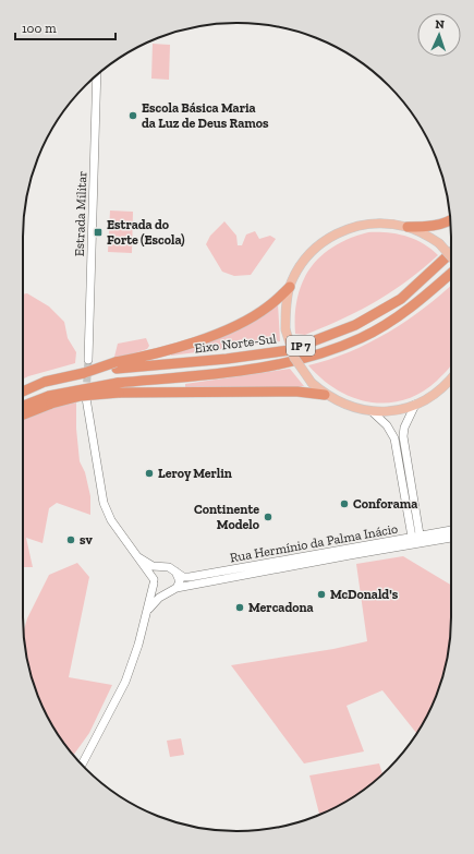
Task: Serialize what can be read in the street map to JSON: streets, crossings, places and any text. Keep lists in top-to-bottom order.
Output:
{
  "streets": {
    "highway": ["Eixo Norte-Sul", "IP 7"],
    "street": ["Estrada Militar", "Rua Hermínio da Palma Inácio"]
  },
  "places": {
    "other": [
      "Escola Básica Maria da Luz de Deus Ramos",
      "Leroy Merlin",
      "Conforama",
      "Continente Modelo",
      "sv",
      "McDonald's",
      "Mercadona"
    ],
    "transit": ["Estrada do Forte (Escola)"]
  },
  "scale_bar": "100 m",
  "north": "top"
}
